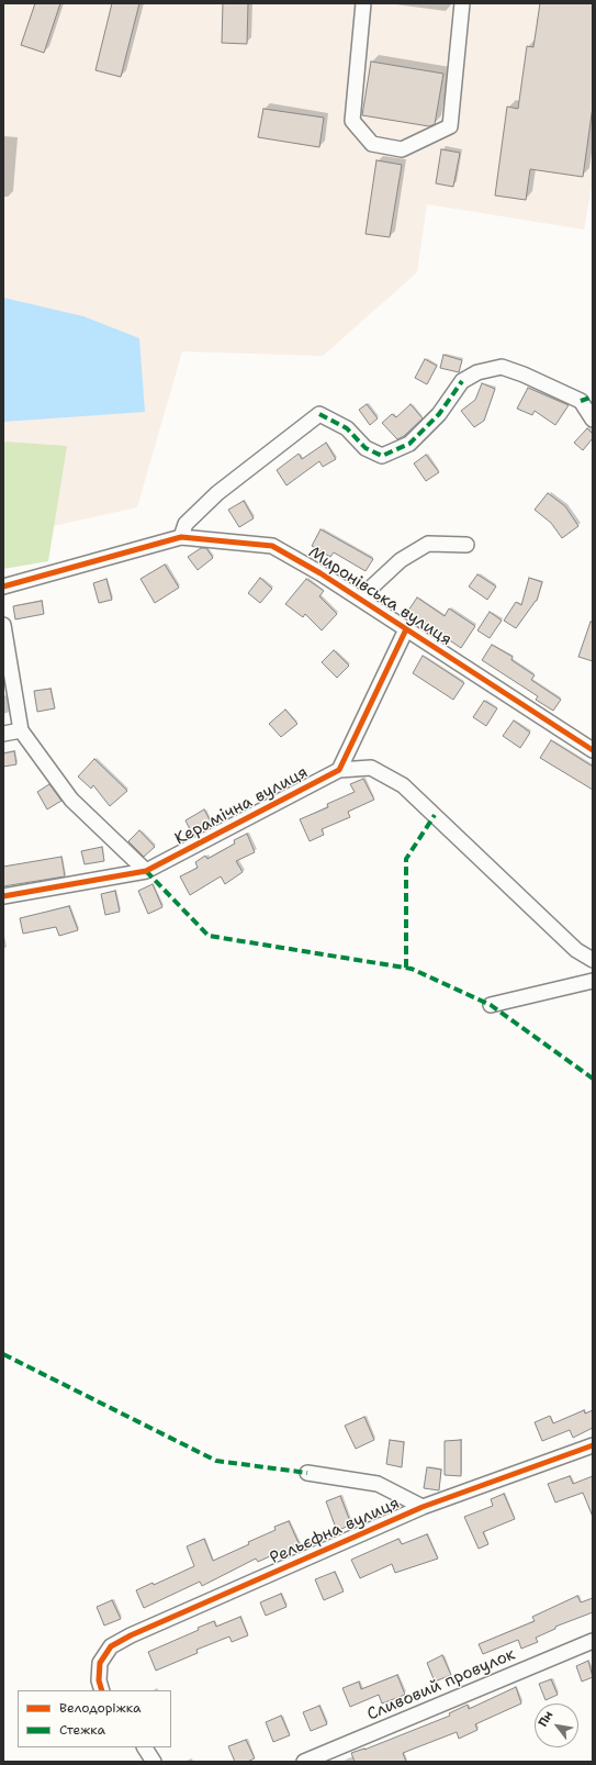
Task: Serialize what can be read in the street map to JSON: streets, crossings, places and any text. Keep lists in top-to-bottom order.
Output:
{
  "streets": {
    "street": [
      "Миронівська вулиця",
      "Керамічна вулиця",
      "Рельєфна вулиця",
      "Сливовий провулок"
    ]
  },
  "legend": ["Велодоріжка", "Стежка"],
  "north": "top left"
}
